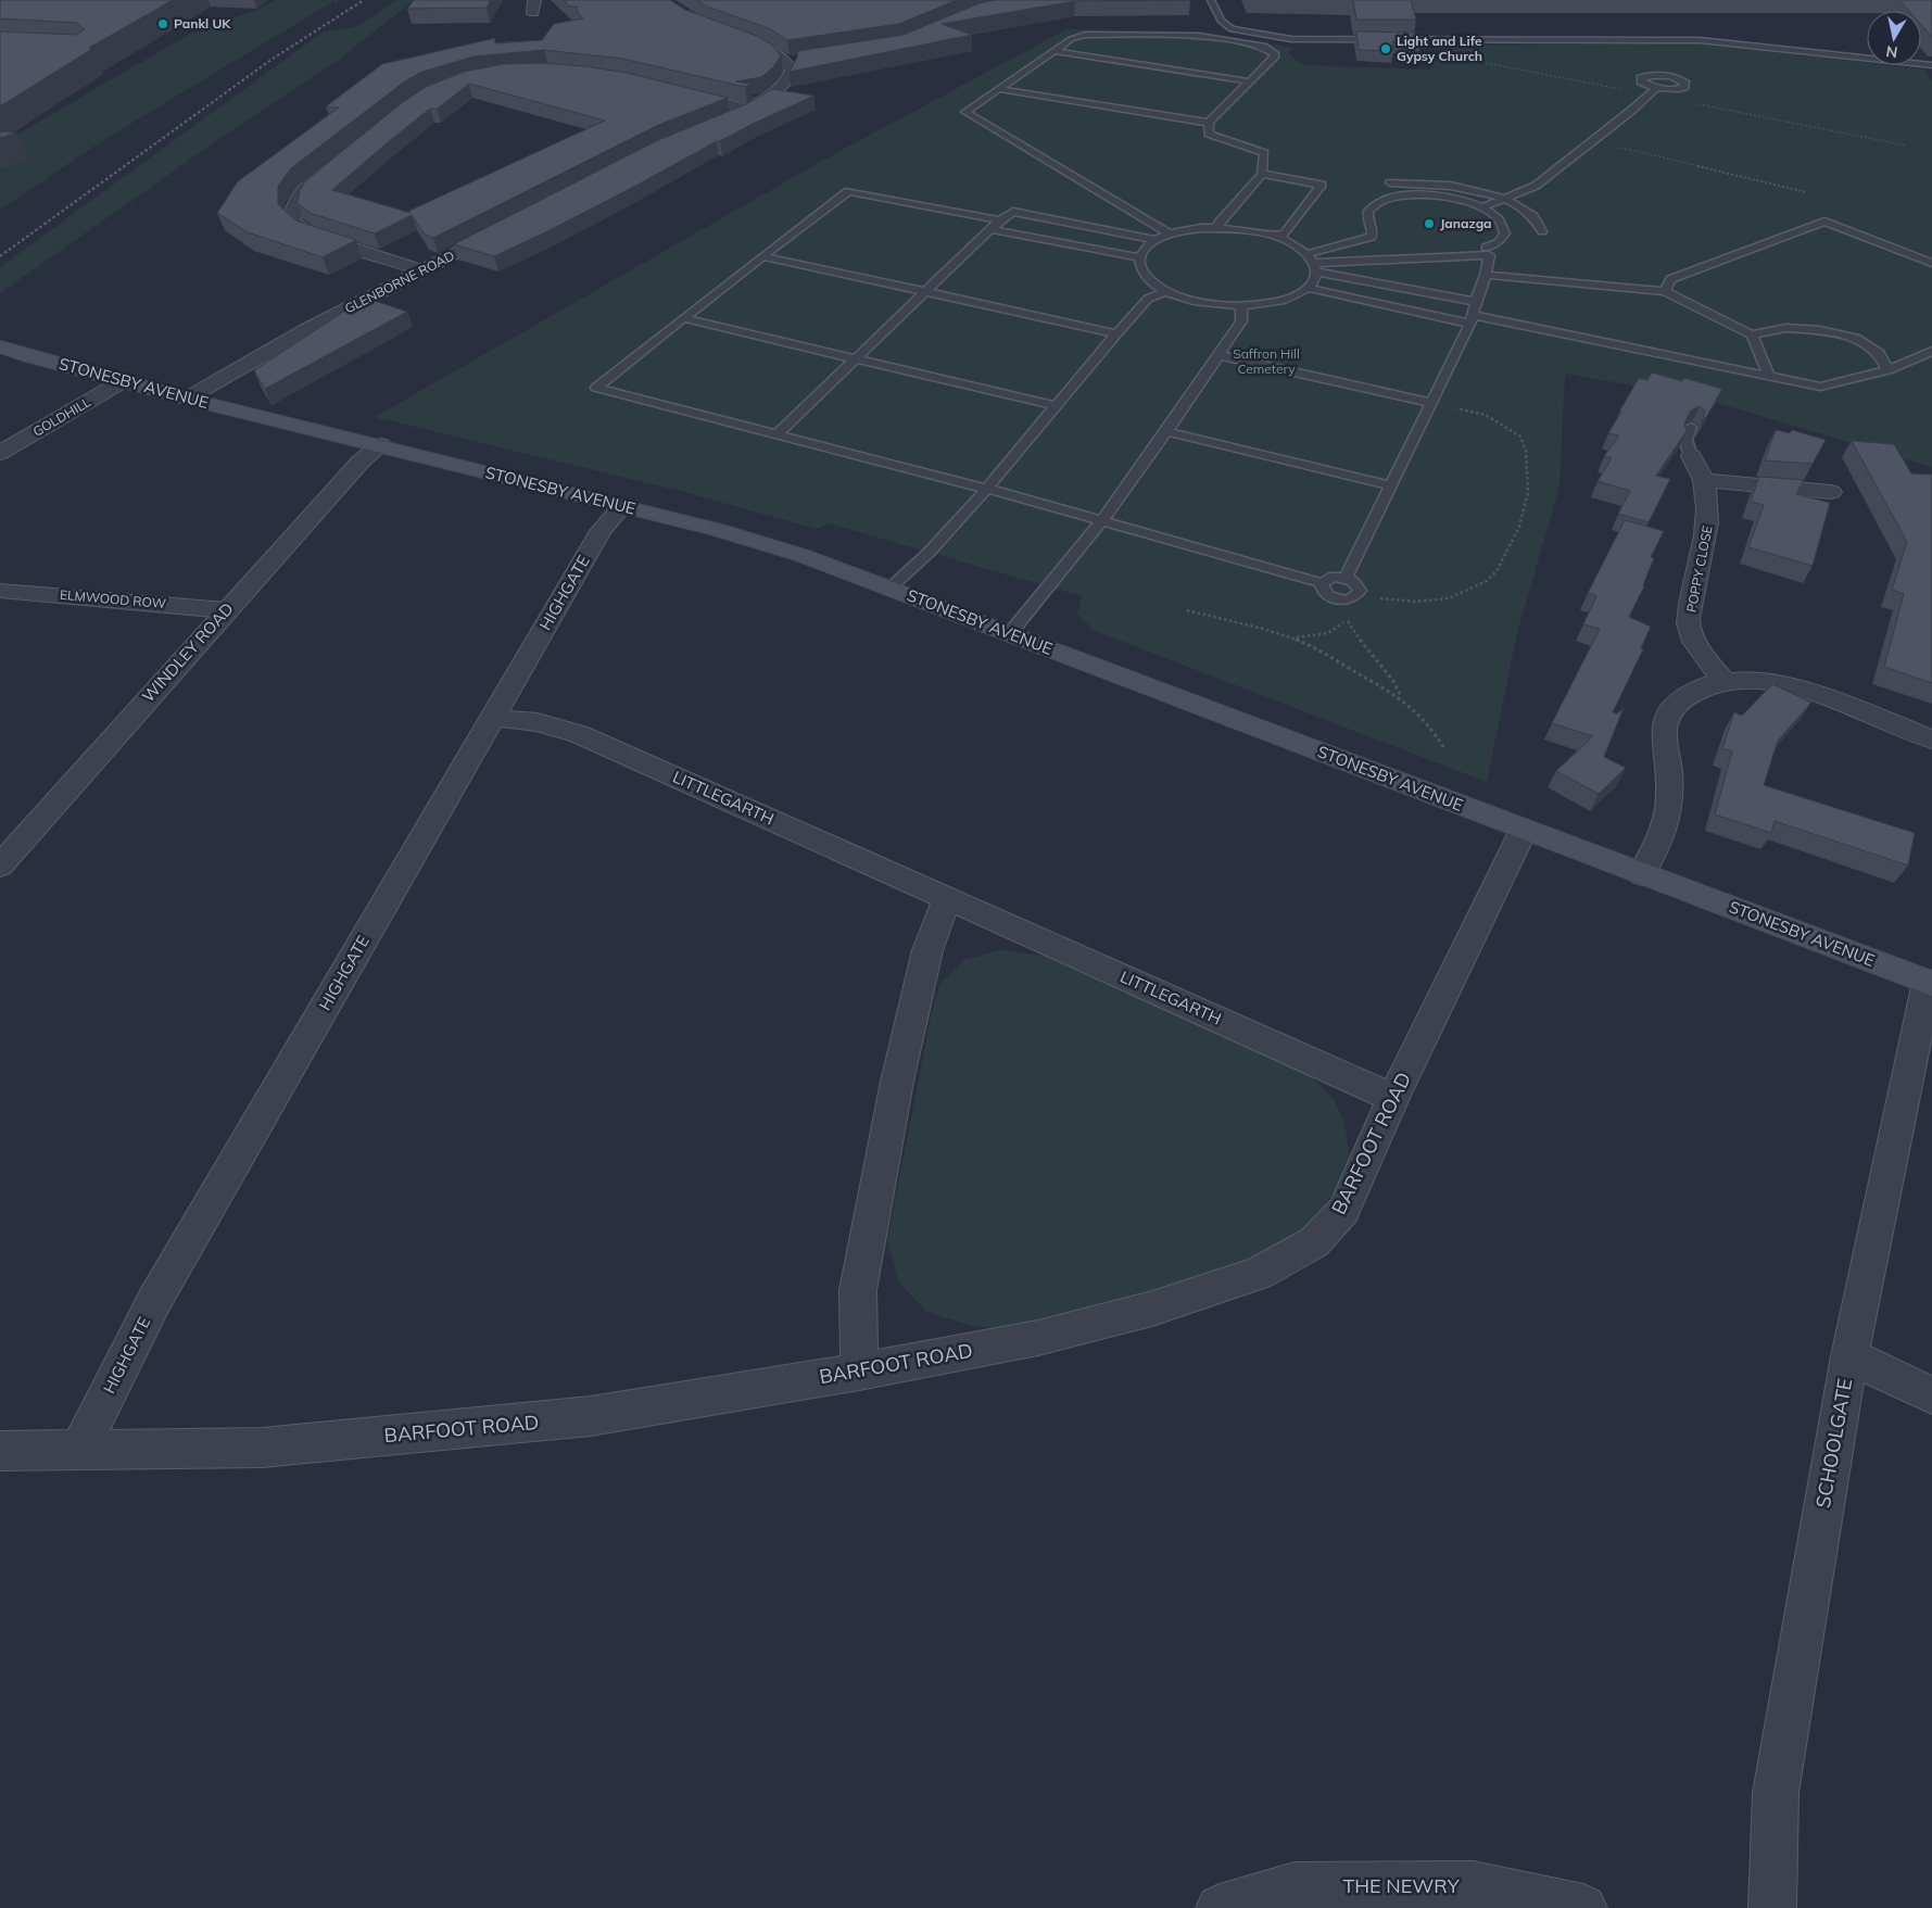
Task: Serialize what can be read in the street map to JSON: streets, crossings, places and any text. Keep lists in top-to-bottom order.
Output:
{
  "streets": {
    "main road": ["STONESBY AVENUE"],
    "street": [
      "GLENBORNE ROAD",
      "GOLDHILL",
      "POPPY CLOSE",
      "HIGHGATE",
      "ELMWOOD ROW",
      "WINDLEY ROAD",
      "LITTLEGARTH",
      "BARFOOT ROAD",
      "SCHOOLGATE",
      "THE NEWRY"
    ]
  },
  "crossings": [
    ["GLENBORNE ROAD", "STONESBY AVENUE"],
    ["STONESBY AVENUE", "GOLDHILL"],
    ["STONESBY AVENUE", "HIGHGATE"],
    ["STONESBY AVENUE", "WINDLEY ROAD"],
    ["STONESBY AVENUE", "BARFOOT ROAD"],
    ["STONESBY AVENUE", "SCHOOLGATE"],
    ["HIGHGATE", "LITTLEGARTH"],
    ["HIGHGATE", "BARFOOT ROAD"],
    ["ELMWOOD ROW", "WINDLEY ROAD"],
    ["LITTLEGARTH", "BARFOOT ROAD"]
  ],
  "parks": ["Saffron Hill Cemetery"],
  "places": ["Pankl UK", "Light and Life Gypsy Church", "Janazga"],
  "north": "bottom"
}
